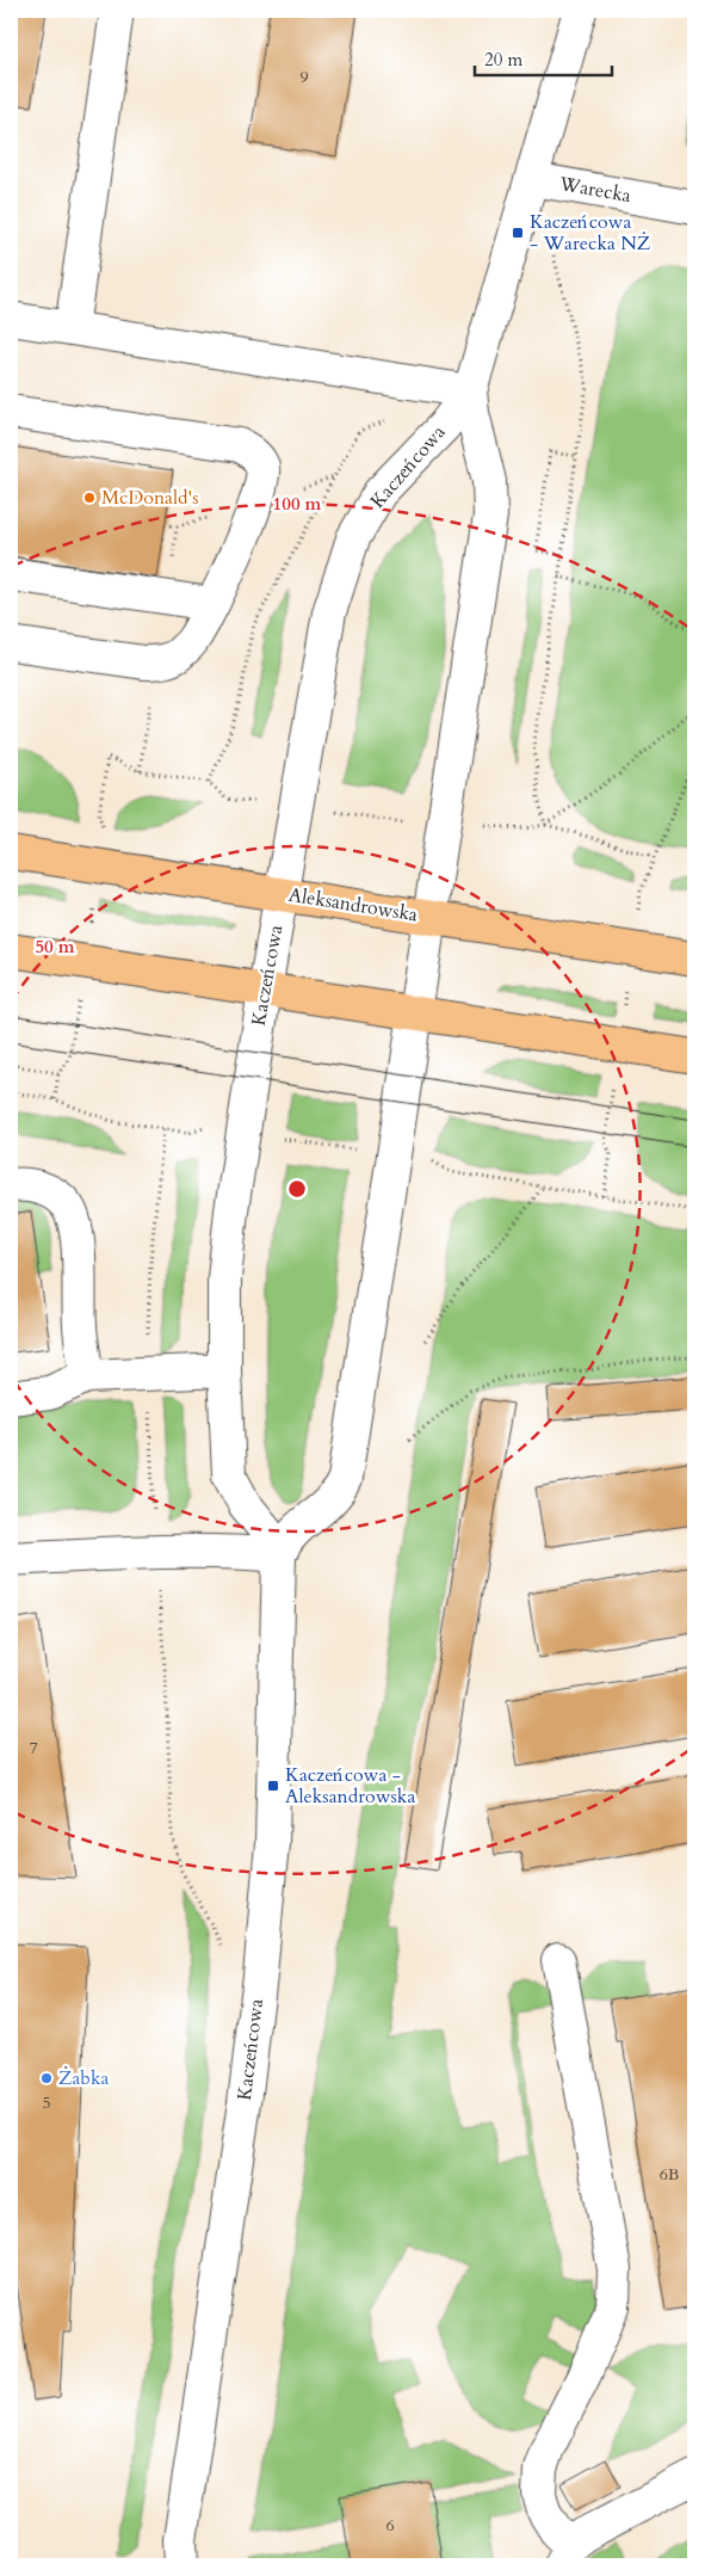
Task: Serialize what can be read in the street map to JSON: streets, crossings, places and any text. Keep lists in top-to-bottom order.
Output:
{
  "streets": {
    "main road": ["Aleksandrowska"],
    "street": ["Warecka", "Kaczeńcowa"]
  },
  "crossings": [
    ["Warecka", "Kaczeńcowa"],
    ["Kaczeńcowa", "Aleksandrowska"]
  ],
  "places": {
    "transit": ["Kaczeńcowa - Warecka NŻ", "Kaczeńcowa - Aleksandrowska"],
    "other": ["McDonald's", "Żabka"]
  },
  "house_numbers": [
    "9",
    "7",
    "5",
    "6B",
    "6"
  ],
  "scale_bar": "20 m",
  "rings": ["100 m", "50 m"]
}
